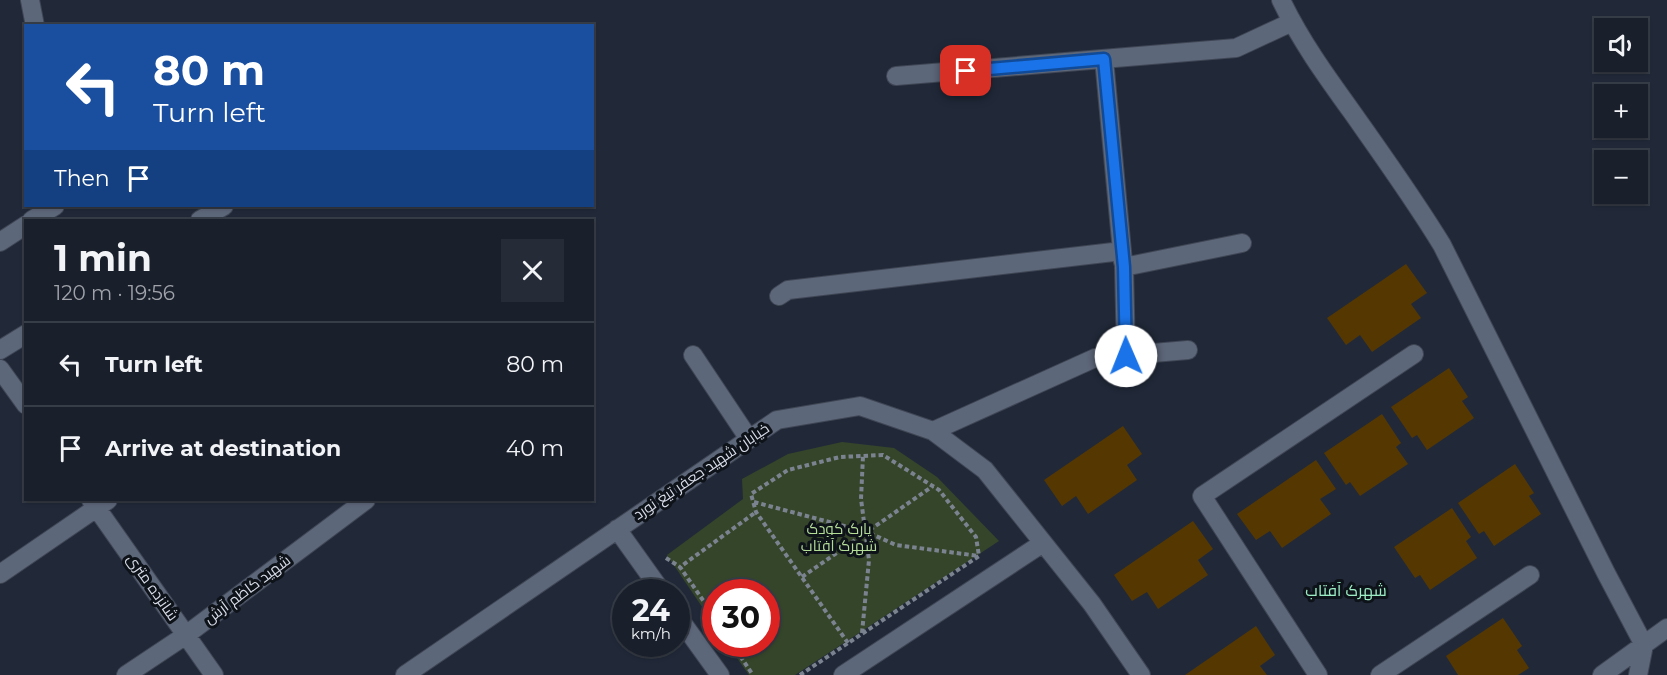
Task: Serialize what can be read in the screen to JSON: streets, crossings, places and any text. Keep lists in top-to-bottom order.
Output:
{
  "streets": {
    "street": ["خیابان شهید جعفر تیغ نورد", "شانزده متری", "شهید کاظم آرش"]
  },
  "crossings": [
    ["شانزده متری", "شهید کاظم آرش"]
  ],
  "districts": ["شهرک آفتاب"],
  "parks": ["پارک کودک شهرک آفتاب"],
  "page": {
    "map_buttons": ["+", "−"],
    "turn": ["80 m", "Turn left"],
    "then": "Then",
    "heading": ["1 min", "120 m · 19:56"],
    "list": [
      {
        "name": "Turn left",
        "value": "80 m"
      },
      {
        "name": "Arrive at destination",
        "value": "40 m"
      }
    ],
    "speed": "24 km/h",
    "limit": "30"
  }
}
